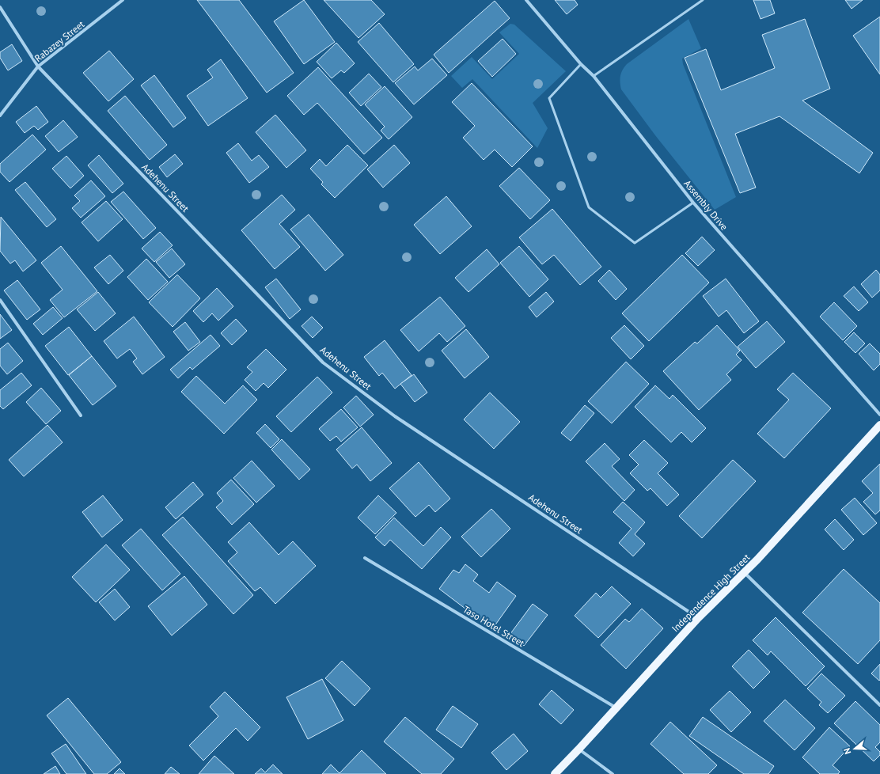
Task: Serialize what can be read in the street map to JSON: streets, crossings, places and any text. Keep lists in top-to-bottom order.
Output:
{
  "streets": {
    "main road": ["Independence High Street"],
    "street": [
      "Rabazey Street",
      "Adehenu Street",
      "Assembly Drive",
      "Taso Hotel Street"
    ]
  },
  "crossings": [
    ["Rabazey Street", "Adehenu Street"],
    ["Adehenu Street", "Independence High Street"],
    ["Independence High Street", "Taso Hotel Street"]
  ],
  "north": "left"
}
